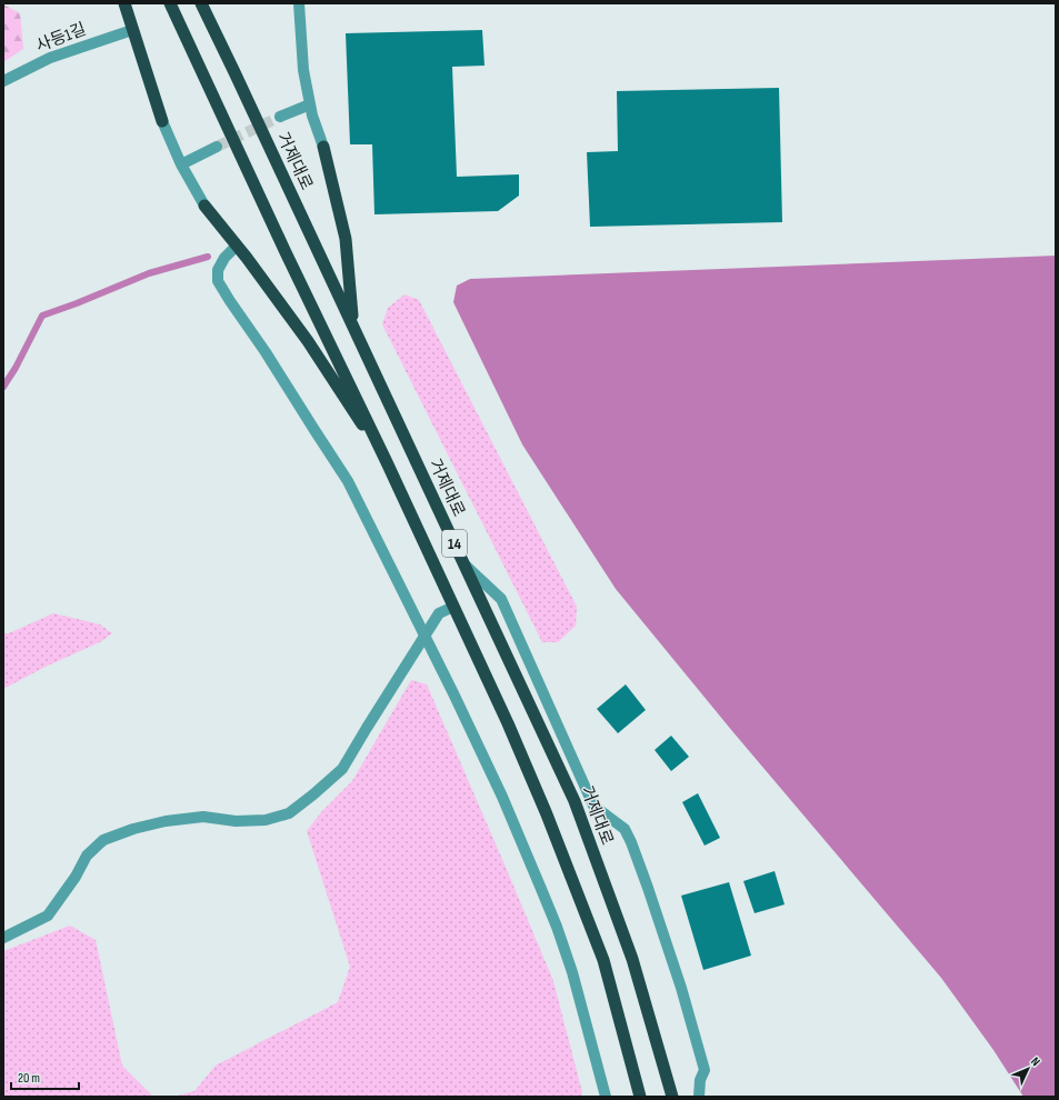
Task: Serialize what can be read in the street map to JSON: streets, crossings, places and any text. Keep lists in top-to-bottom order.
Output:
{
  "streets": {
    "highway": ["거제대로", "14"],
    "street": ["사등1길"]
  },
  "scale_bar": "20 m",
  "north": "top right"
}
